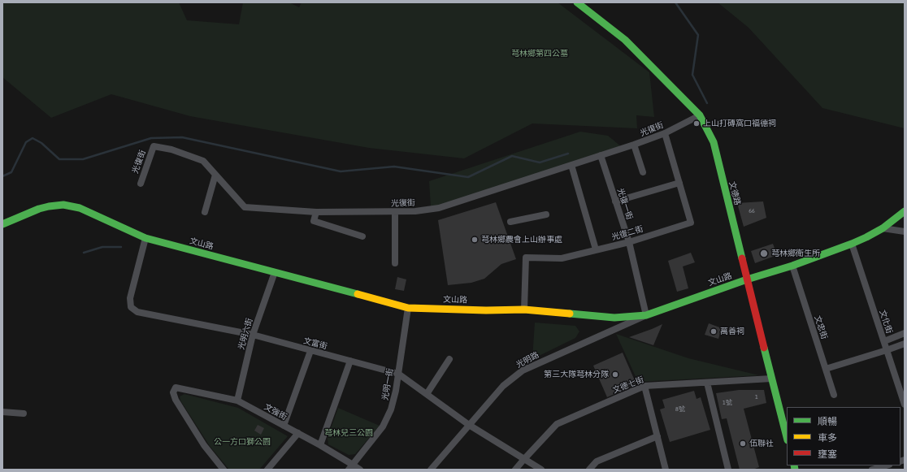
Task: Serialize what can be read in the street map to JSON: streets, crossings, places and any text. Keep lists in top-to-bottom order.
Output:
{
  "streets": {
    "main road": ["文德路", "文山路"],
    "street": [
      "光復街",
      "光復一街",
      "光復二街",
      "文化街",
      "文忠街",
      "光明六街",
      "文富街",
      "光明路",
      "光明一街",
      "文德七街",
      "文強街"
    ]
  },
  "crossings": [
    ["光復街", "文德路"],
    ["光復街", "光復一街"],
    ["光復街", "光復二街"],
    ["文德路", "文山路"],
    ["文德路", "文德七街"],
    ["光復一街", "光復二街"],
    ["光復一街", "文山路"],
    ["光復一街", "光明路"],
    ["光復二街", "文山路"],
    ["文山路", "文化街"],
    ["文山路", "文忠街"],
    ["文山路", "光明六街"],
    ["文山路", "文富街"],
    ["文山路", "光明路"],
    ["文山路", "光明一街"],
    ["光明六街", "文富街"],
    ["光明六街", "文強街"],
    ["文富街", "光明路"],
    ["文富街", "光明一街"],
    ["文富街", "文德七街"],
    ["光明一街", "文強街"]
  ],
  "parks": ["芎林鄉第四公墓", "芎林兒三公園", "公一方口獅公園"],
  "places": [
    "上山打磚窩口福德祠",
    "芎林鄉農會上山辦事處",
    "芎林鄉衛生所",
    "萬善祠",
    "第三大隊芎林分隊",
    "伍聯社"
  ],
  "house_numbers": [
    "66",
    "1",
    "1號",
    "8號"
  ],
  "legend": ["順暢", "車多", "壅塞"]
}
